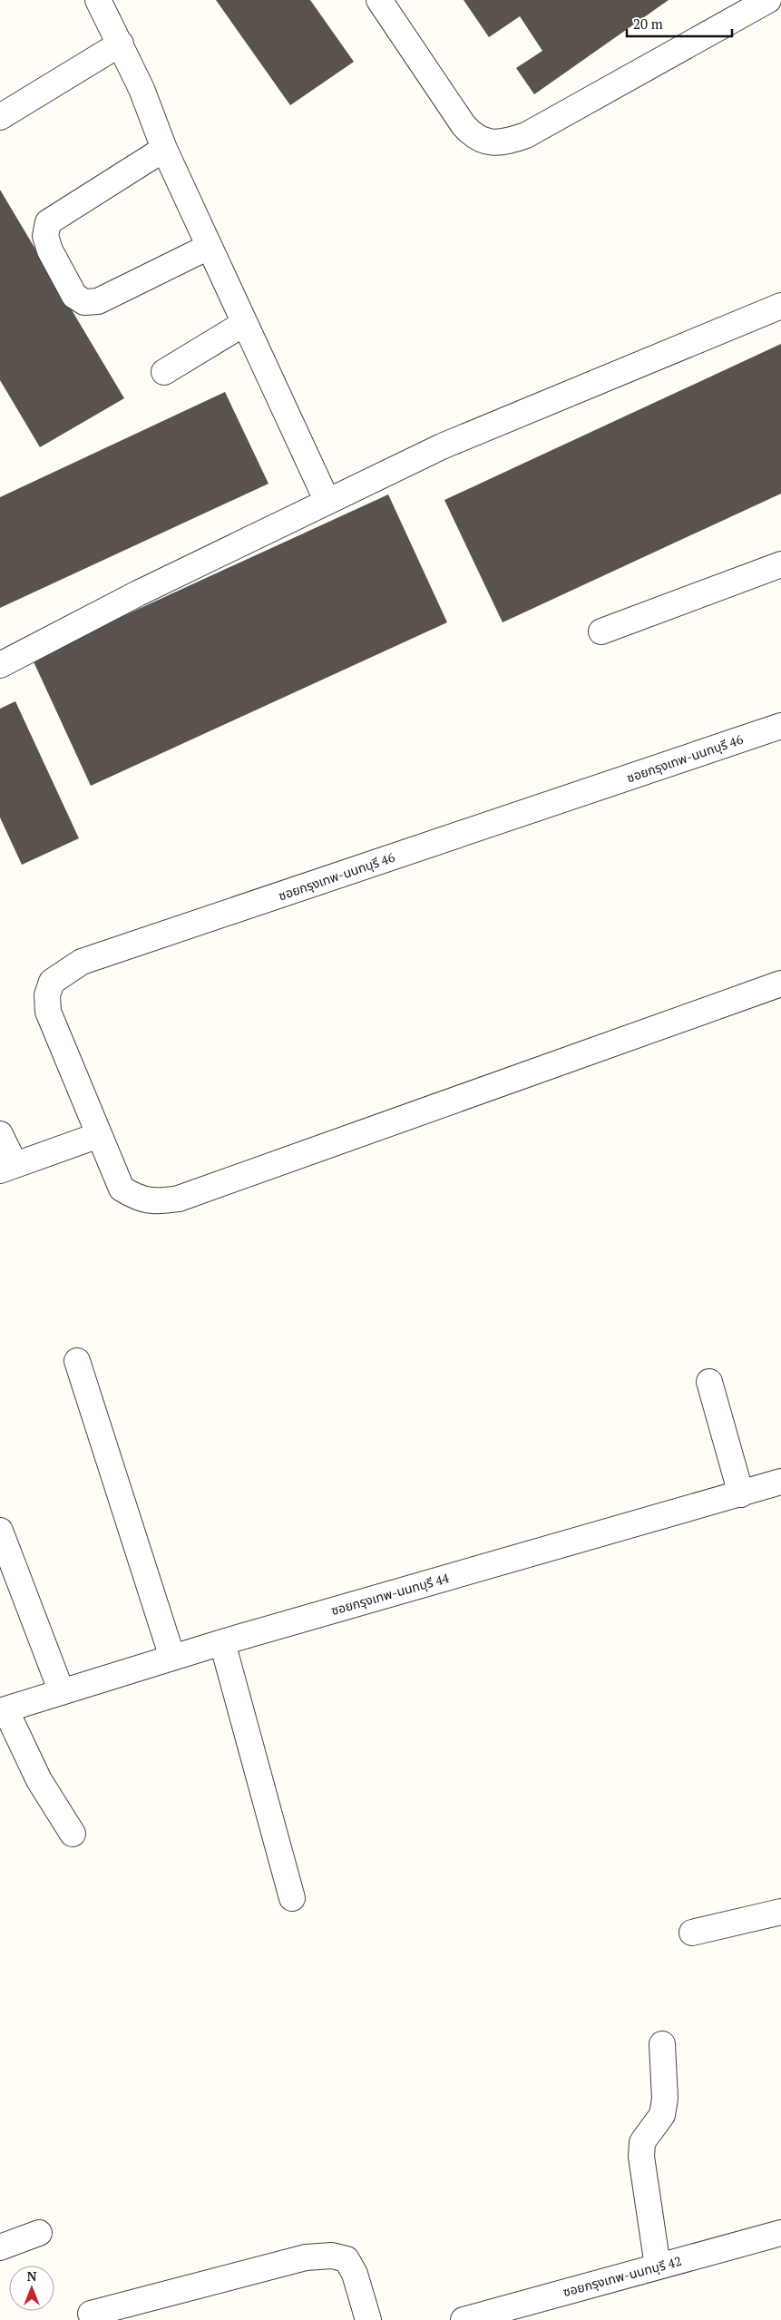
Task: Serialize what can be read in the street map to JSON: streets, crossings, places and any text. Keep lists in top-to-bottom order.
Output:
{
  "streets": {
    "street": ["ซอยกรุงเทพ-นนทบุรี 46", "ซอยกรุงเทพ-นนทบุรี 44", "ซอยกรุงเทพ-นนทบุรี 42"]
  },
  "scale_bar": "20 m",
  "north": "top"
}
